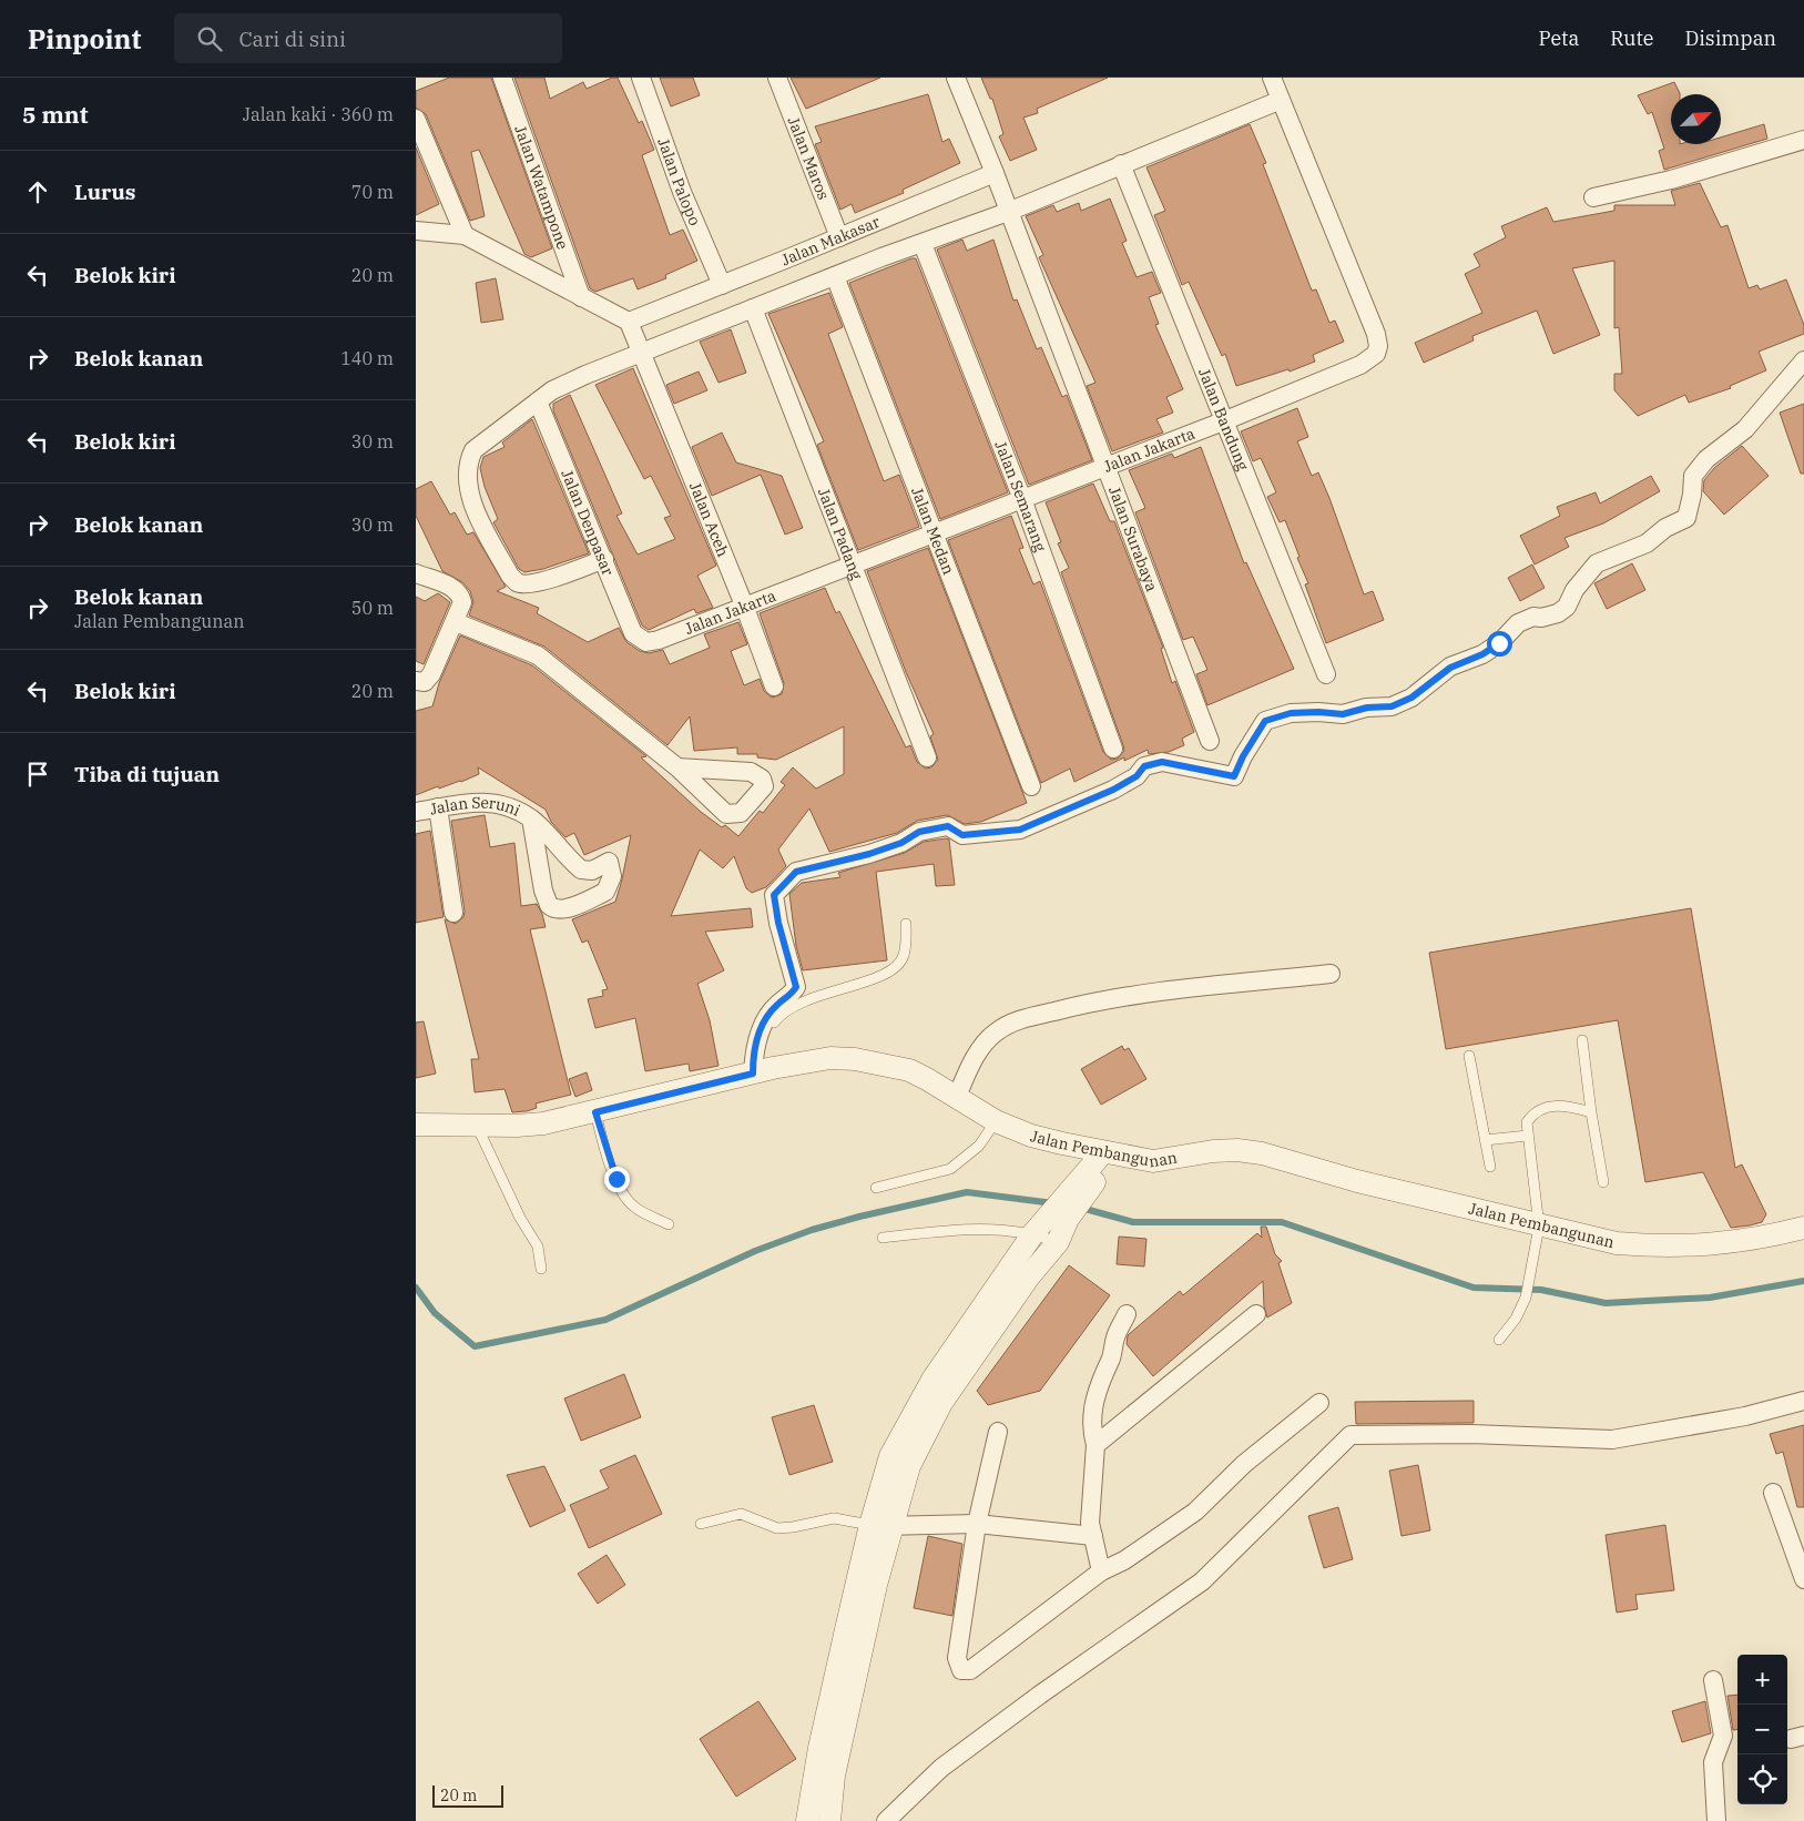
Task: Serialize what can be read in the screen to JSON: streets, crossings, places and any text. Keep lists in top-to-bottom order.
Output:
{
  "streets": {
    "street": [
      "Jalan Maros",
      "Jalan Palopo",
      "Jalan Watampone",
      "Jalan Makasar",
      "Jalan Bandung",
      "Jalan Jakarta",
      "Jalan Semarang",
      "Jalan Aceh",
      "Jalan Denpasar",
      "Jalan Medan",
      "Jalan Padang",
      "Jalan Surabaya",
      "Jalan Seruni",
      "Jalan Pembangunan"
    ]
  },
  "crossings": [
    ["Jalan Maros", "Jalan Makasar"],
    ["Jalan Palopo", "Jalan Makasar"],
    ["Jalan Bandung", "Jalan Jakarta"],
    ["Jalan Jakarta", "Jalan Semarang"],
    ["Jalan Jakarta", "Jalan Aceh"],
    ["Jalan Jakarta", "Jalan Denpasar"],
    ["Jalan Jakarta", "Jalan Medan"],
    ["Jalan Jakarta", "Jalan Padang"],
    ["Jalan Jakarta", "Jalan Surabaya"]
  ],
  "scale_bar": "20 m",
  "north": "top right",
  "page": {
    "header": "Pinpoint",
    "search": "Cari di sini",
    "nav": ["Peta", "Rute", "Disimpan"],
    "heading": ["5 mnt", "Jalan kaki · 360 m"],
    "list": [
      ["Lurus", "70 m"],
      ["Belok kiri", "20 m"],
      ["Belok kanan", "140 m"],
      ["Belok kiri", "30 m"],
      ["Belok kanan", "30 m"],
      ["Belok kanan", "Jalan Pembangunan", "50 m"],
      ["Belok kiri", "20 m"],
      "Tiba di tujuan"
    ],
    "map_buttons": ["+", "−"],
    "scale": "20 m"
  }
}
